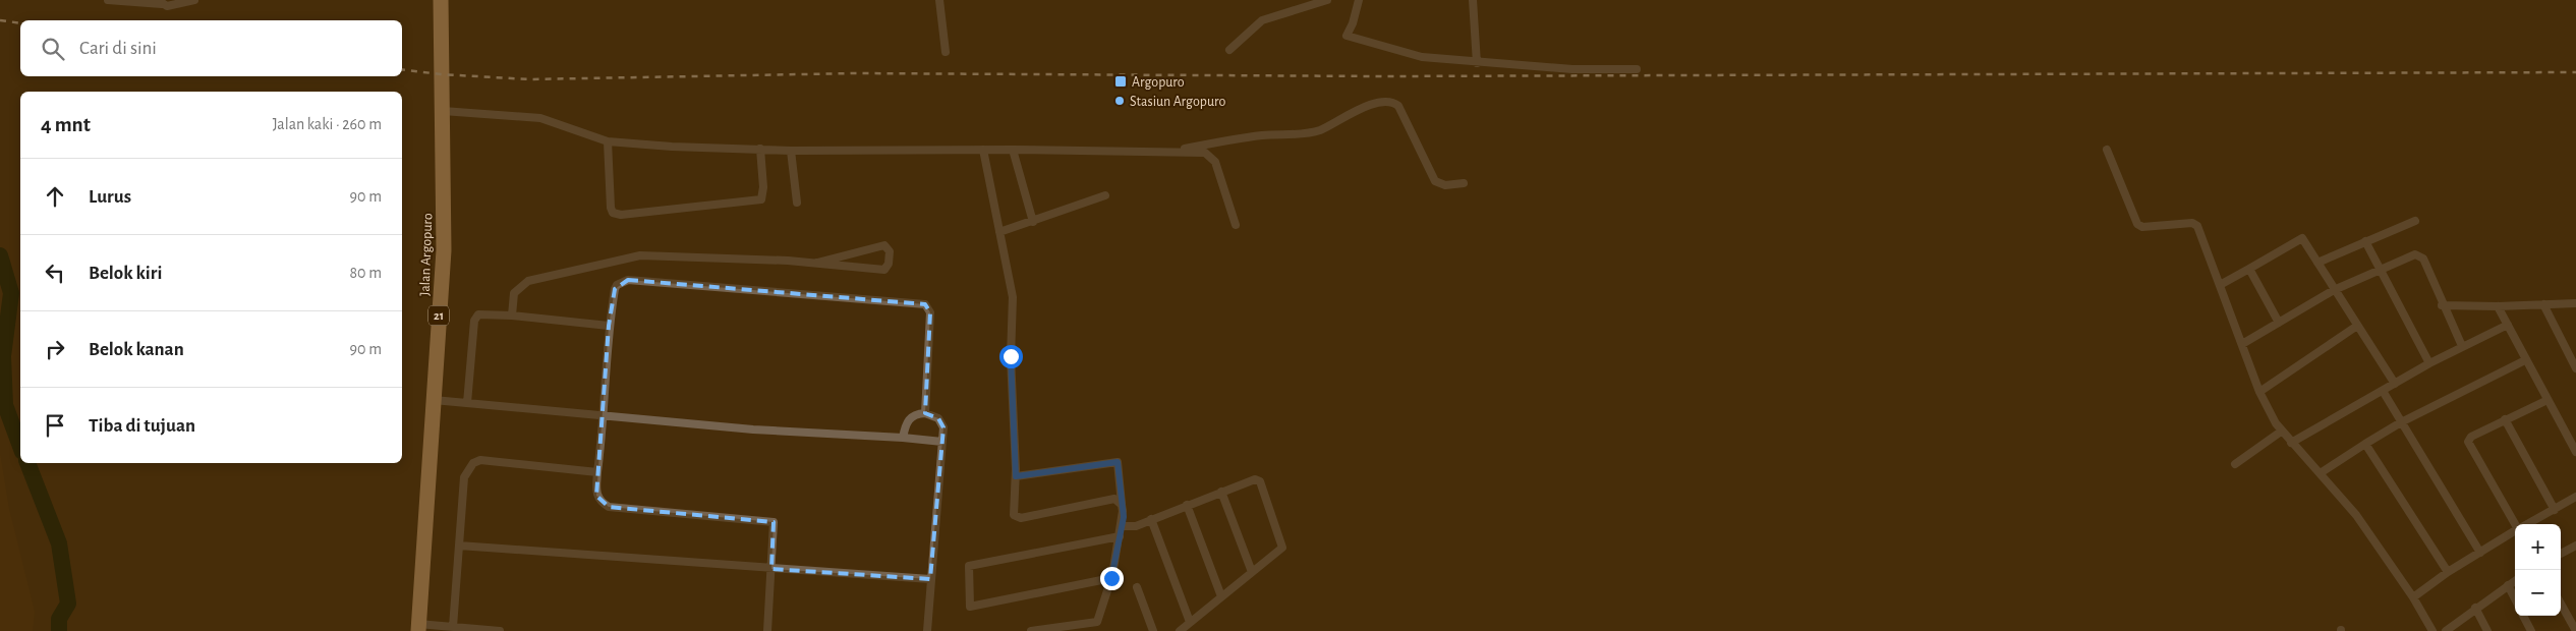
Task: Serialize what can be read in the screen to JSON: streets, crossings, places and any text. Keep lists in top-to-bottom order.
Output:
{
  "streets": {
    "highway": ["Jalan Argopuro", "21"]
  },
  "places": {
    "transit": ["Argopuro"],
    "other": ["Stasiun Argopuro"]
  },
  "page": {
    "search": "Cari di sini",
    "heading": ["4 mnt", "Jalan kaki · 260 m"],
    "list": [
      ["Lurus", "90 m"],
      ["Belok kiri", "80 m"],
      ["Belok kanan", "90 m"],
      "Tiba di tujuan"
    ],
    "map_buttons": ["+", "−"]
  }
}
